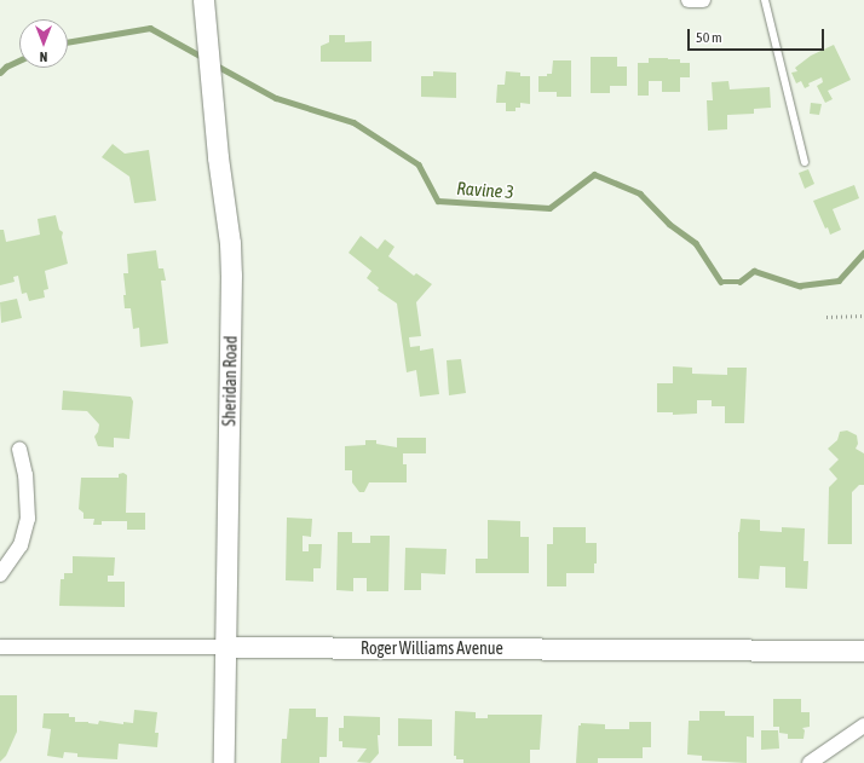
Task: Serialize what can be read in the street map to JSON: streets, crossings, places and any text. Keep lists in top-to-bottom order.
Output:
{
  "streets": {
    "street": ["Sheridan Road", "Roger Williams Avenue"]
  },
  "crossings": [
    ["Sheridan Road", "Roger Williams Avenue"]
  ],
  "water": ["Ravine 3"],
  "scale_bar": "50 m",
  "north": "bottom"
}
